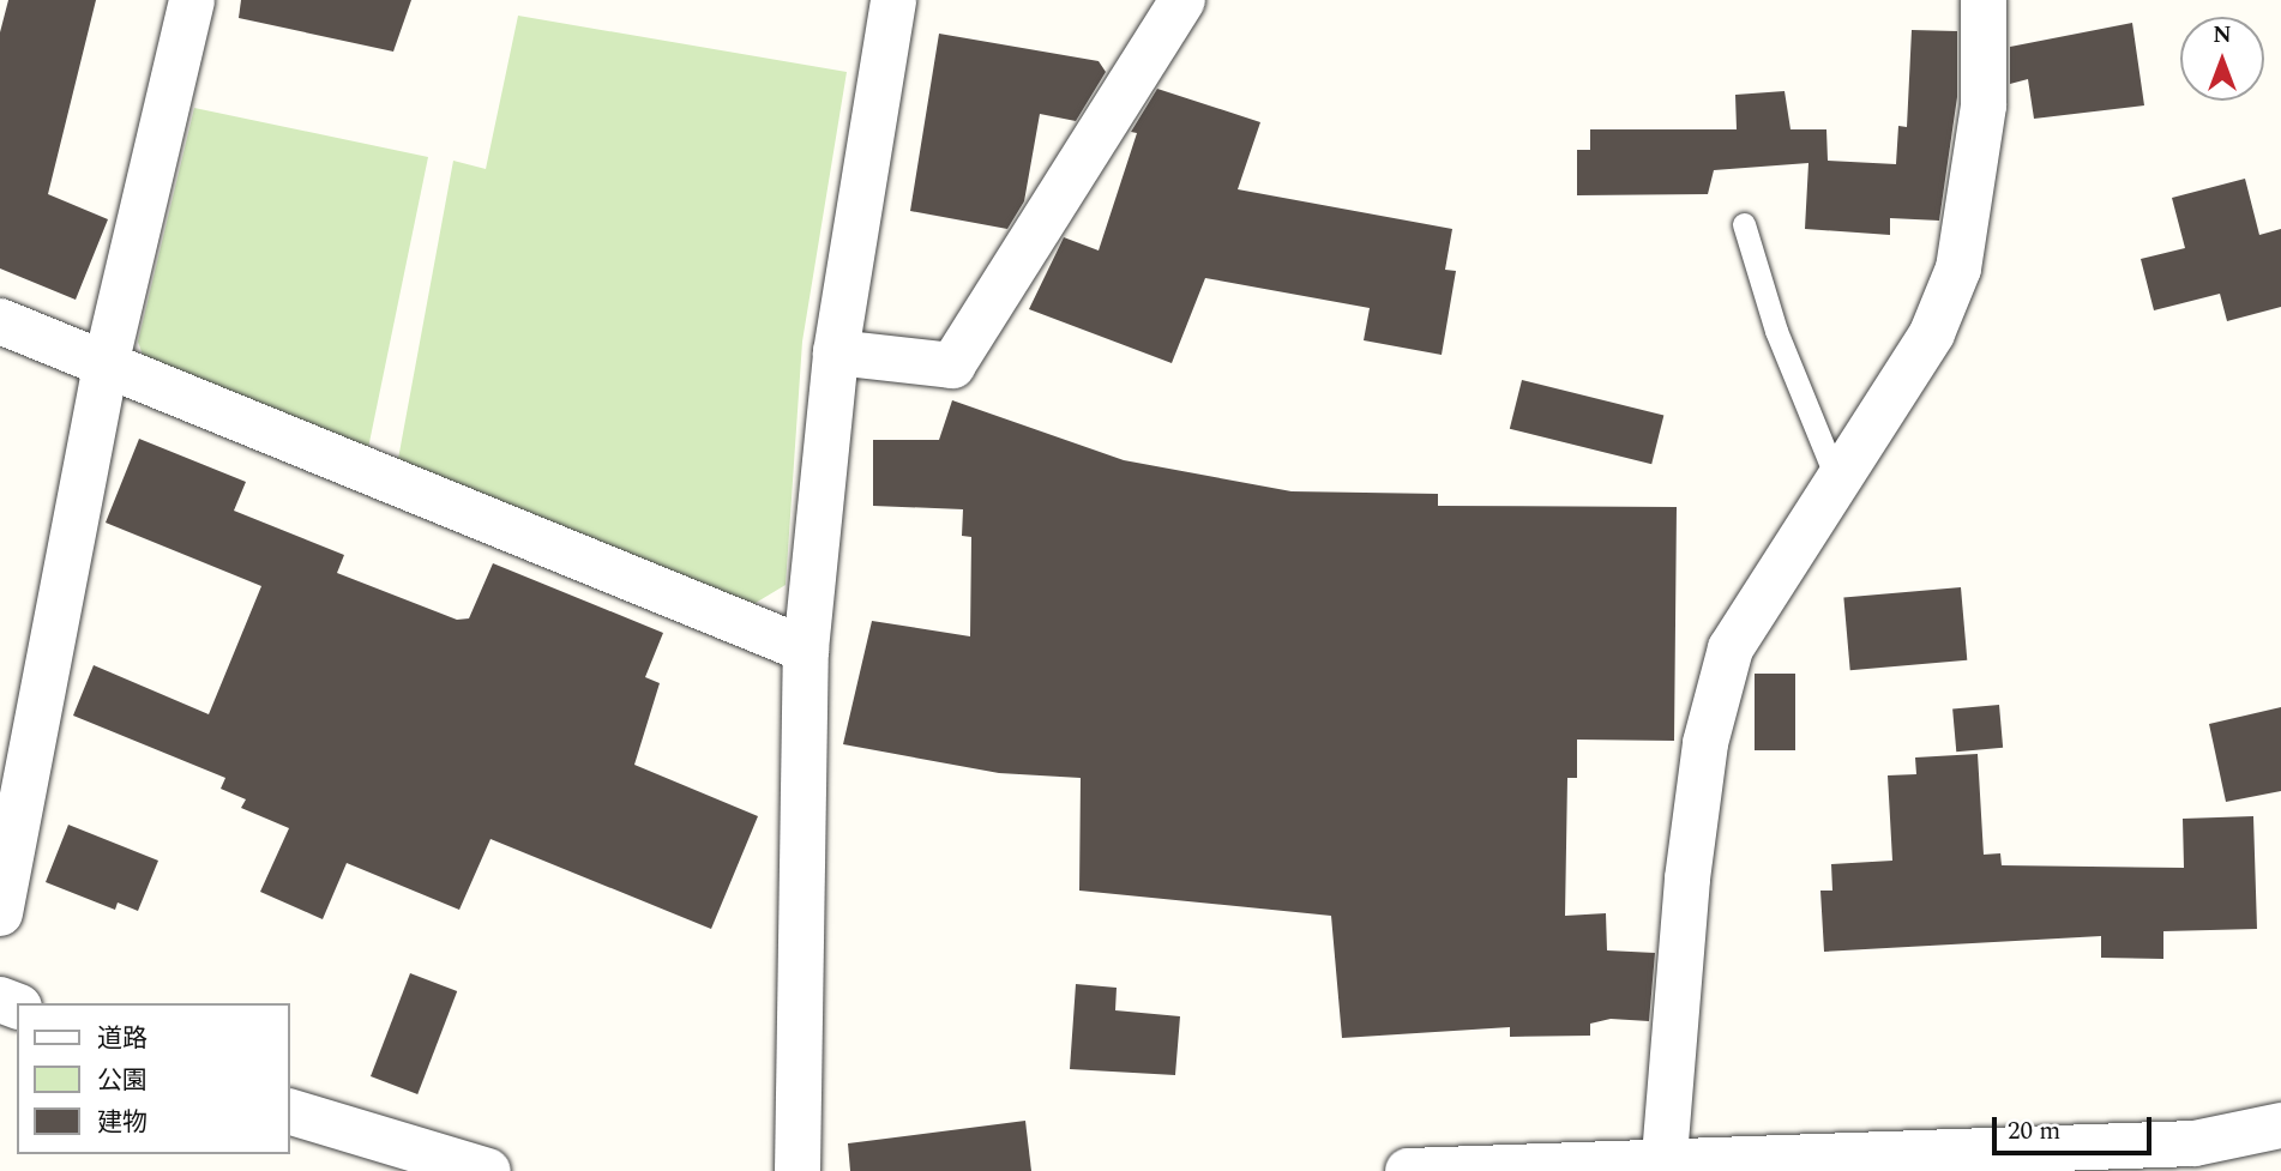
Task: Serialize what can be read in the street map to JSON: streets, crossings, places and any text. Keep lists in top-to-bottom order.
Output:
{
  "legend": ["道路", "公園", "建物"],
  "scale_bar": "20 m",
  "north": "top"
}
